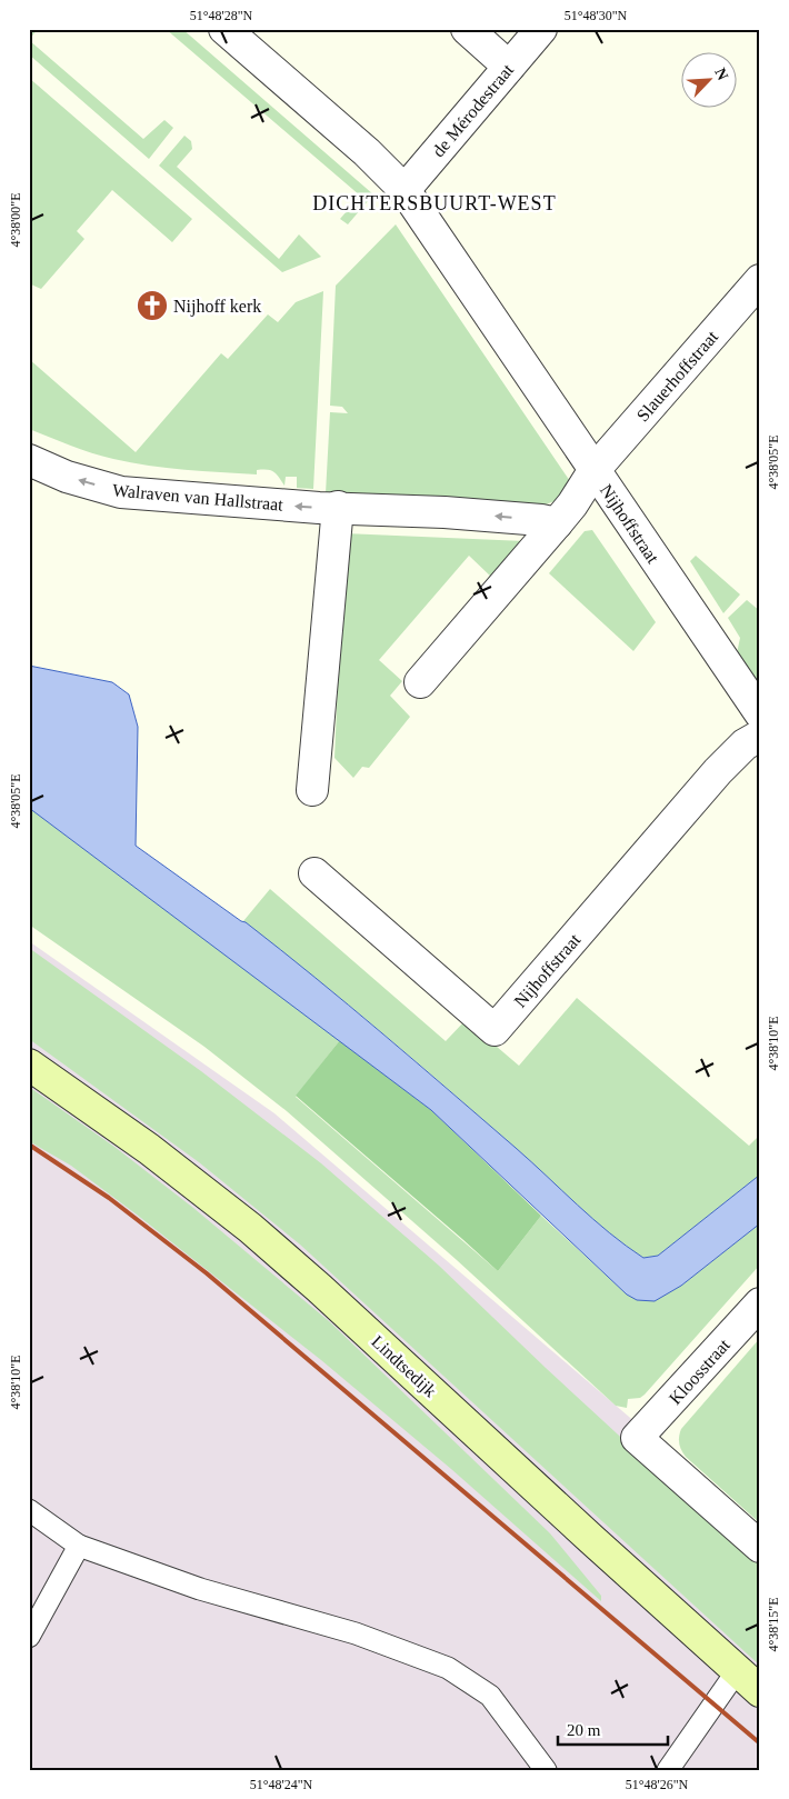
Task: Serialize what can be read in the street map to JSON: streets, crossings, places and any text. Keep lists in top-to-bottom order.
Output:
{
  "streets": {
    "main road": ["Lindtsedijk"],
    "street": [
      "de Mérodestraat",
      "Slauerhoffstraat",
      "Walraven van Hallstraat",
      "Nijhoffstraat",
      "Kloosstraat"
    ]
  },
  "crossings": [
    ["de Mérodestraat", "Nijhoffstraat"],
    ["Slauerhoffstraat", "Nijhoffstraat"],
    ["Walraven van Hallstraat", "Nijhoffstraat"]
  ],
  "one_way": ["Walraven van Hallstraat"],
  "districts": ["DICHTERSBUURT-WEST"],
  "places": {
    "church": ["Nijhoff kerk"]
  },
  "scale_bar": "20 m",
  "north": "top right",
  "coordinates": [
    "51°48'28\"N",
    "51°48'30\"N",
    "4°38'00\"E",
    "4°38'05\"E",
    "4°38'10\"E",
    "4°38'15\"E",
    "51°48'24\"N",
    "51°48'26\"N"
  ]
}
